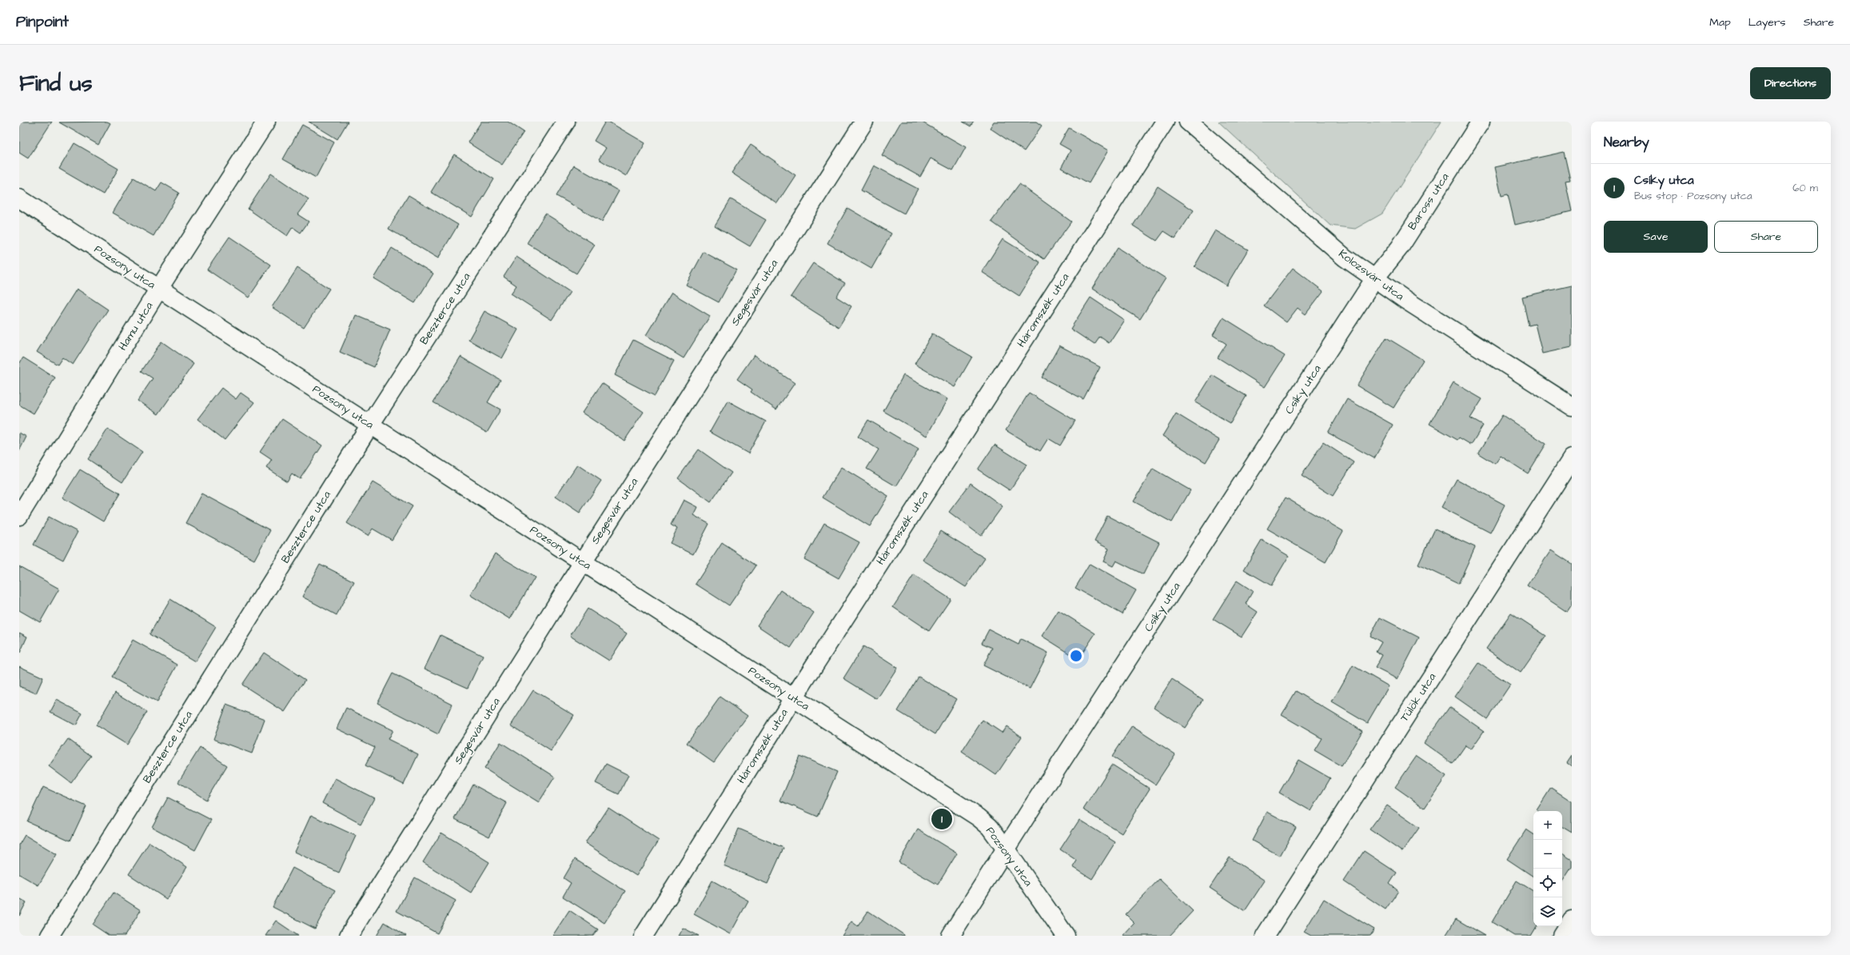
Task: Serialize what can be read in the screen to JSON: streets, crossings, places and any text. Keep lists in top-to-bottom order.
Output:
{
  "streets": {
    "street": [
      "Baross utca",
      "Pozsony utca",
      "Kolozsvár utca",
      "Segesvár utca",
      "Beszterce utca",
      "Háromszék utca",
      "Hamu utca",
      "Csíky utca",
      "Tülök utca"
    ]
  },
  "crossings": [
    ["Baross utca", "Kolozsvár utca"],
    ["Baross utca", "Csíky utca"],
    ["Pozsony utca", "Segesvár utca"],
    ["Pozsony utca", "Beszterce utca"],
    ["Pozsony utca", "Háromszék utca"],
    ["Pozsony utca", "Hamu utca"],
    ["Pozsony utca", "Csíky utca"],
    ["Kolozsvár utca", "Csíky utca"]
  ],
  "page": {
    "header": "Pinpoint",
    "nav": ["Map", "Layers", "Share"],
    "buttons": [
      "Directions",
      ["Save", "Share"]
    ],
    "title": "Find us",
    "heading": "Nearby",
    "list": [
      {
        "mark": "1",
        "name": "Csíky utca",
        "note": "Bus stop · Pozsony utca",
        "value": "60 m"
      }
    ],
    "pins": "1",
    "map_buttons": ["+", "−"]
  }
}
